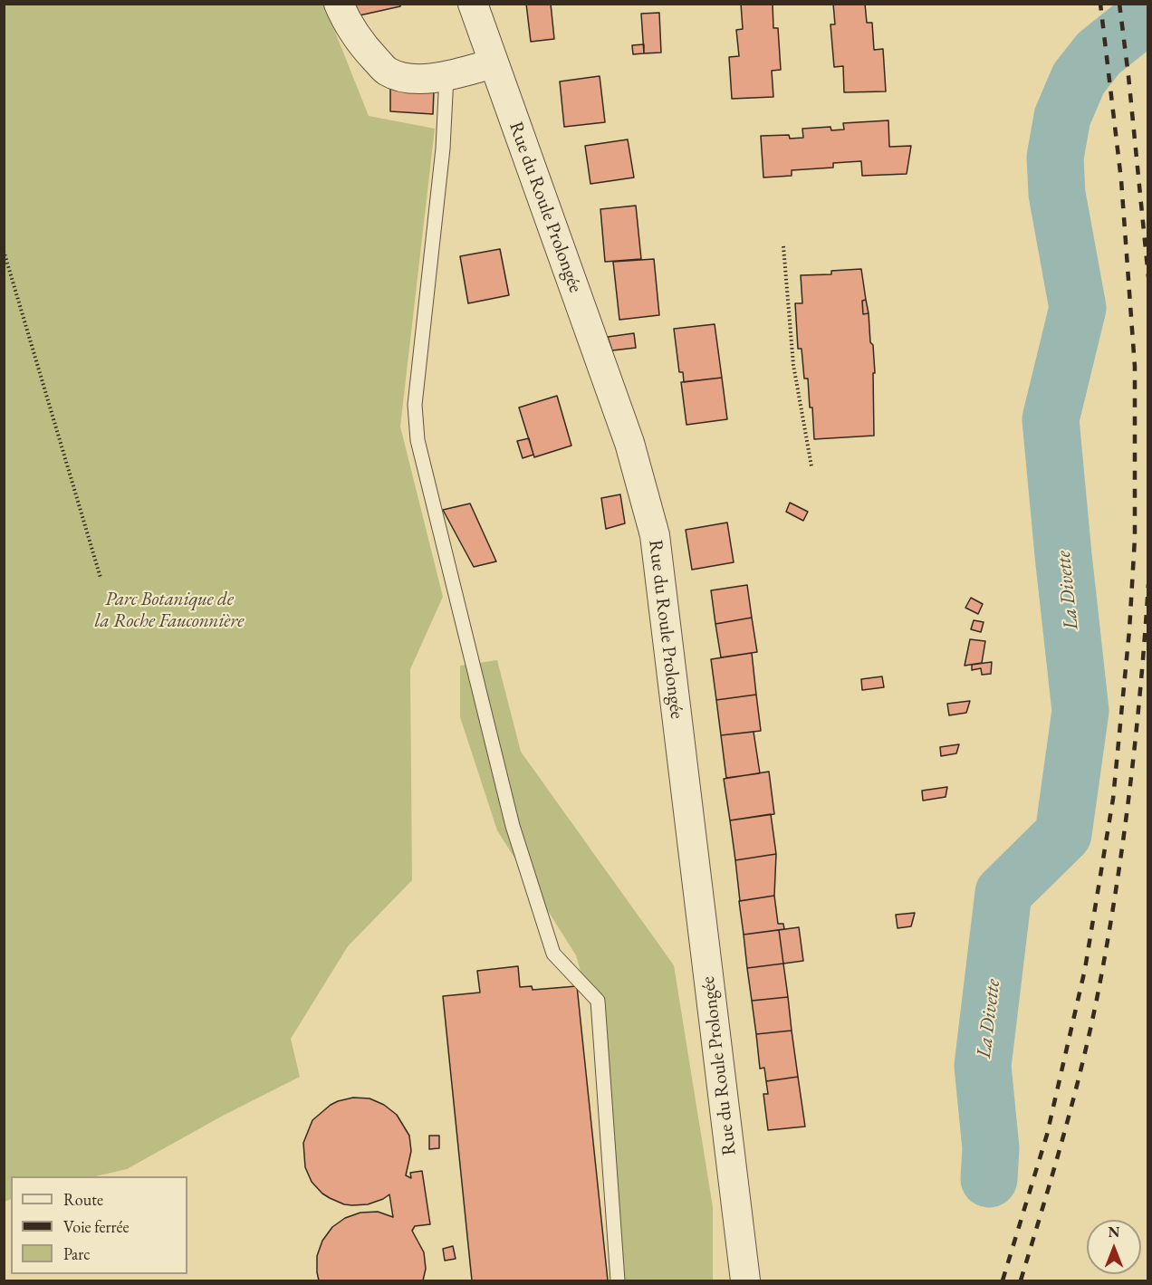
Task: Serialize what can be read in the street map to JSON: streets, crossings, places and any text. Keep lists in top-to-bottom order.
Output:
{
  "streets": {
    "street": ["Rue du Roule Prolongée"]
  },
  "water": ["La Divette"],
  "parks": ["Parc Botanique de la Roche Fauconnière"],
  "legend": ["Route", "Voie ferrée", "Parc"],
  "north": "top"
}
